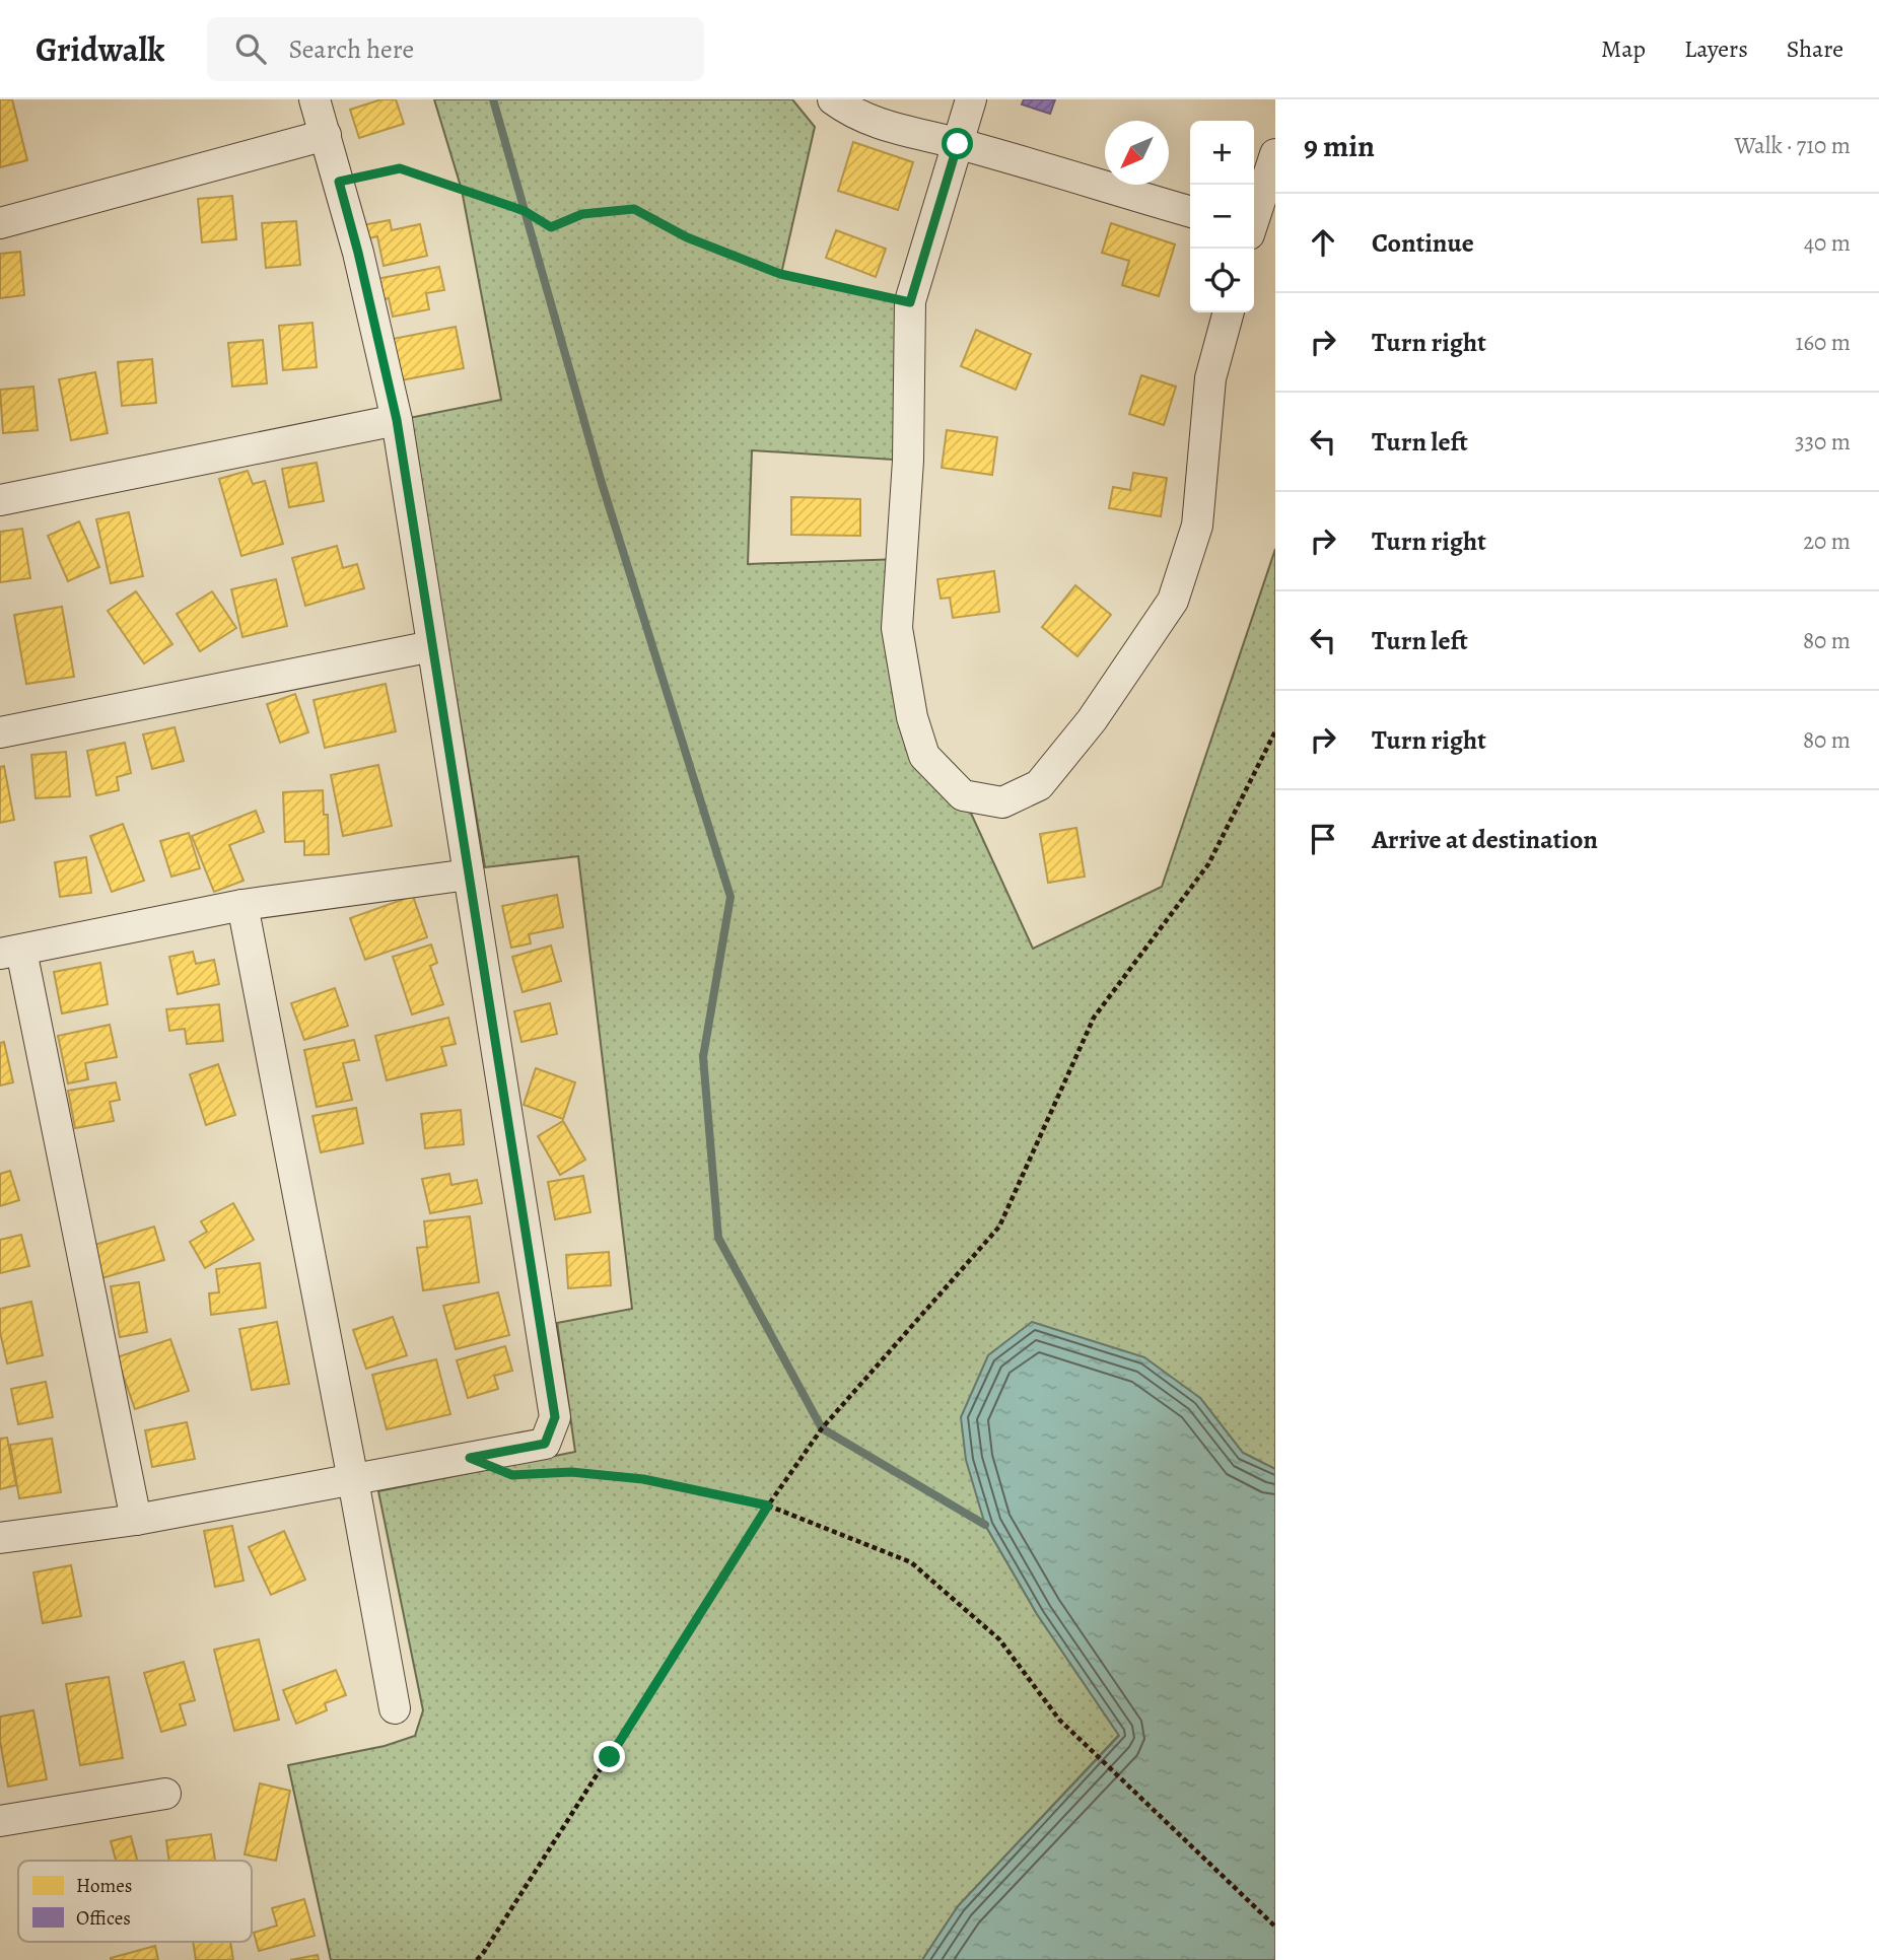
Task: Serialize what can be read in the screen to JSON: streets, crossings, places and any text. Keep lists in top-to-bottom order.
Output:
{
  "legend": ["Homes", "Offices"],
  "north": "bottom left",
  "page": {
    "header": "Gridwalk",
    "search": "Search here",
    "nav": ["Map", "Layers", "Share"],
    "heading": ["9 min", "Walk · 710 m"],
    "map_buttons": ["+", "−"],
    "list": [
      ["Continue", "40 m"],
      ["Turn right", "160 m"],
      ["Turn left", "330 m"],
      ["Turn right", "20 m"],
      ["Turn left", "80 m"],
      ["Turn right", "80 m"],
      "Arrive at destination"
    ]
  }
}
